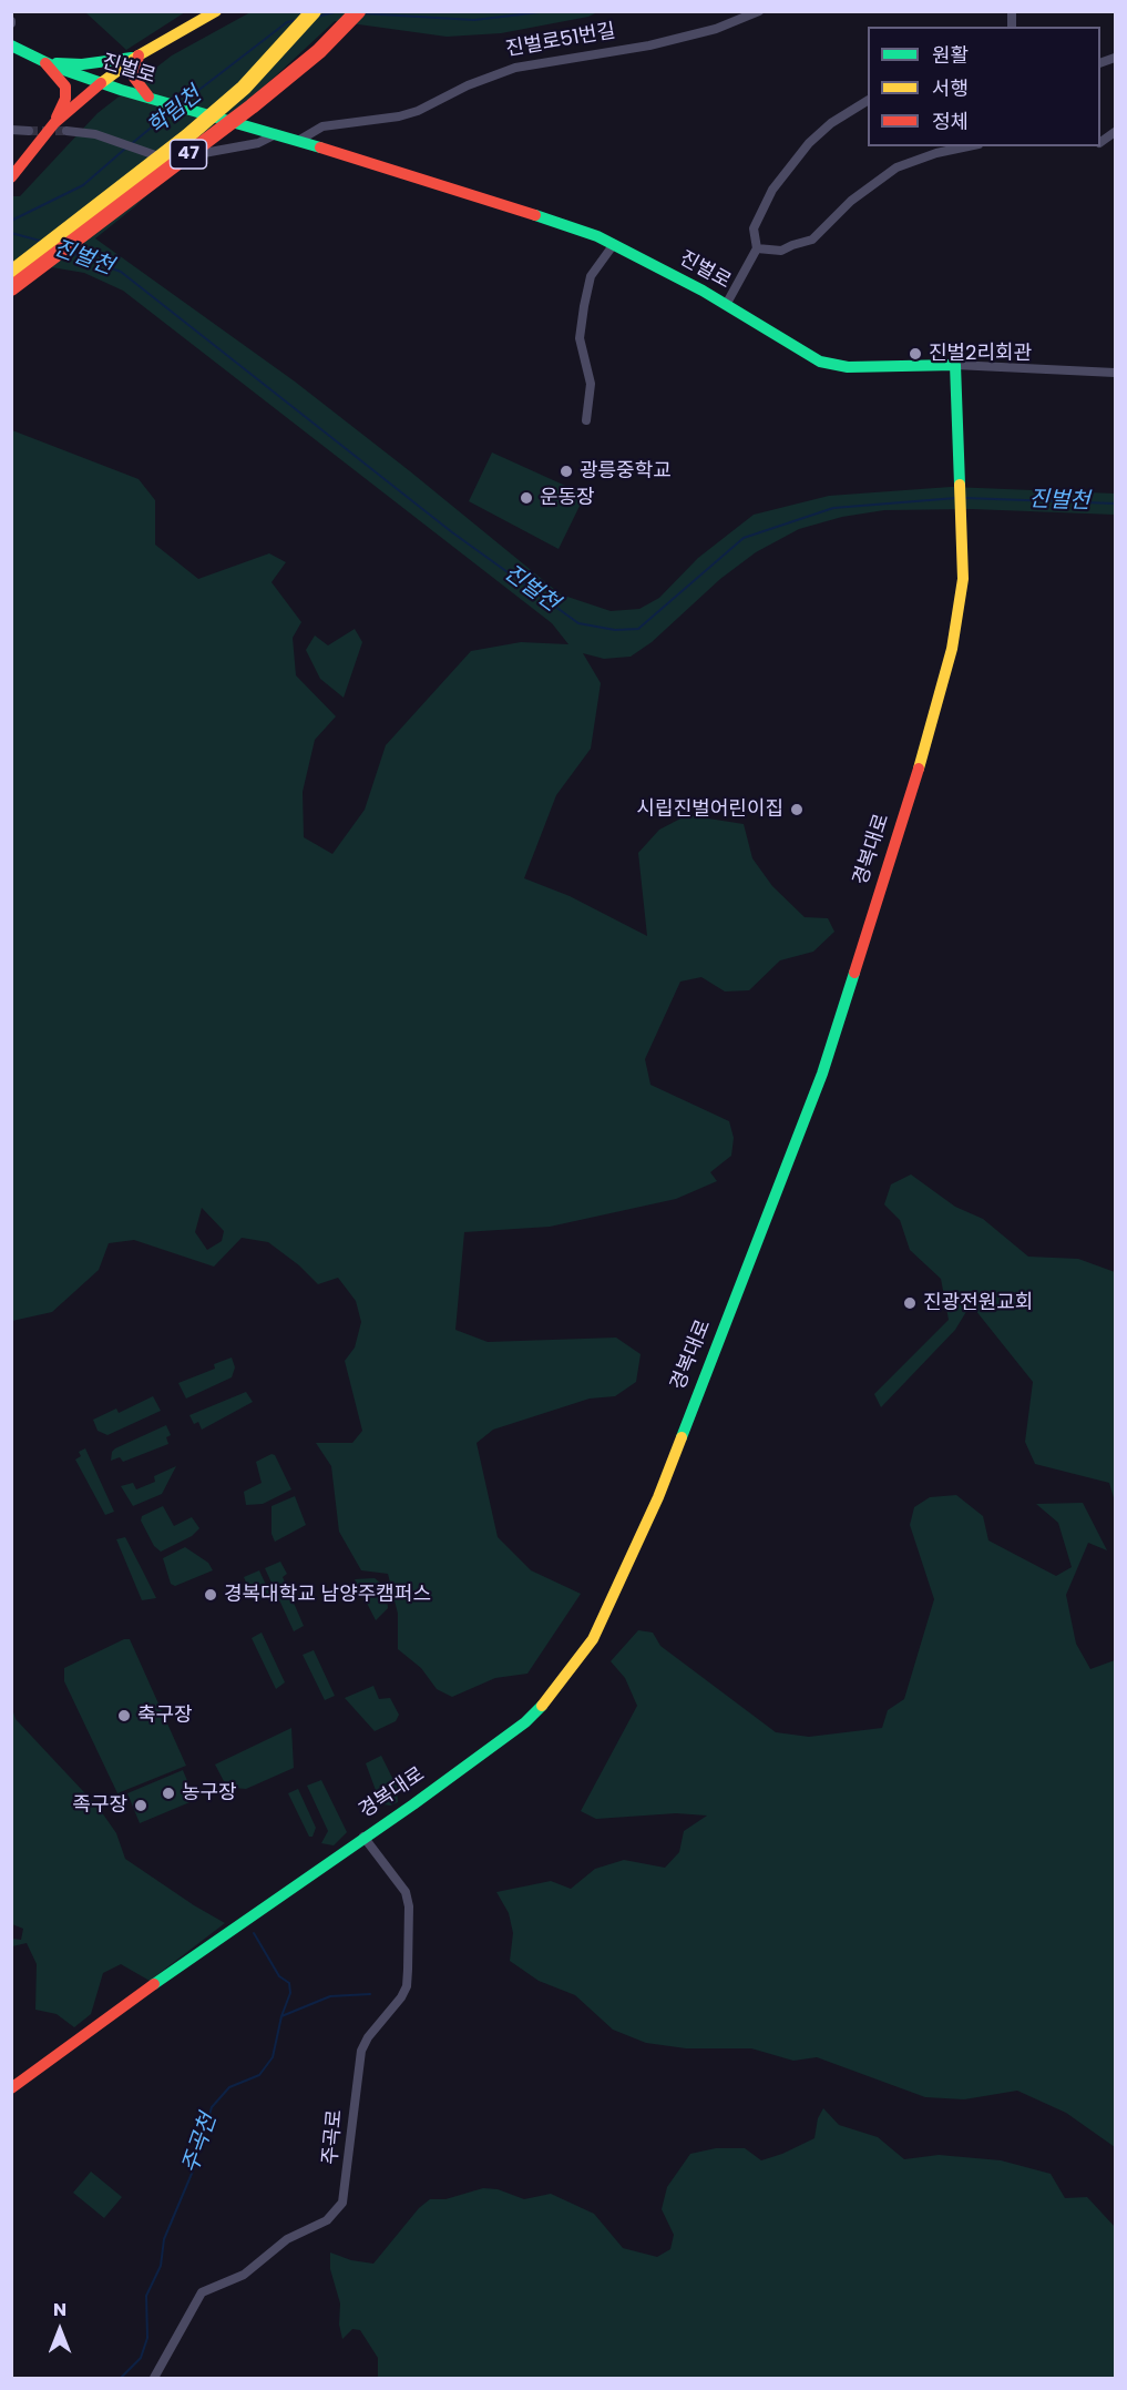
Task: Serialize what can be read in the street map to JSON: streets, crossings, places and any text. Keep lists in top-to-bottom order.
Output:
{
  "streets": {
    "main road": ["진벌로", "47", "경복대로"],
    "street": ["진벌로51번길", "주곡로"]
  },
  "crossings": [
    ["진벌로51번길", "진벌로"],
    ["진벌로", "경복대로"],
    ["경복대로", "주곡로"]
  ],
  "water": ["학림천", "진벌천", "주곡천"],
  "places": [
    "진벌2리회관",
    "광릉중학교",
    "운동장",
    "시립진벌어린이집",
    "진광전원교회",
    "경복대학교 남양주캠퍼스",
    "축구장",
    "농구장",
    "족구장"
  ],
  "legend": ["원활", "서행", "정체"],
  "north": "top"
}
